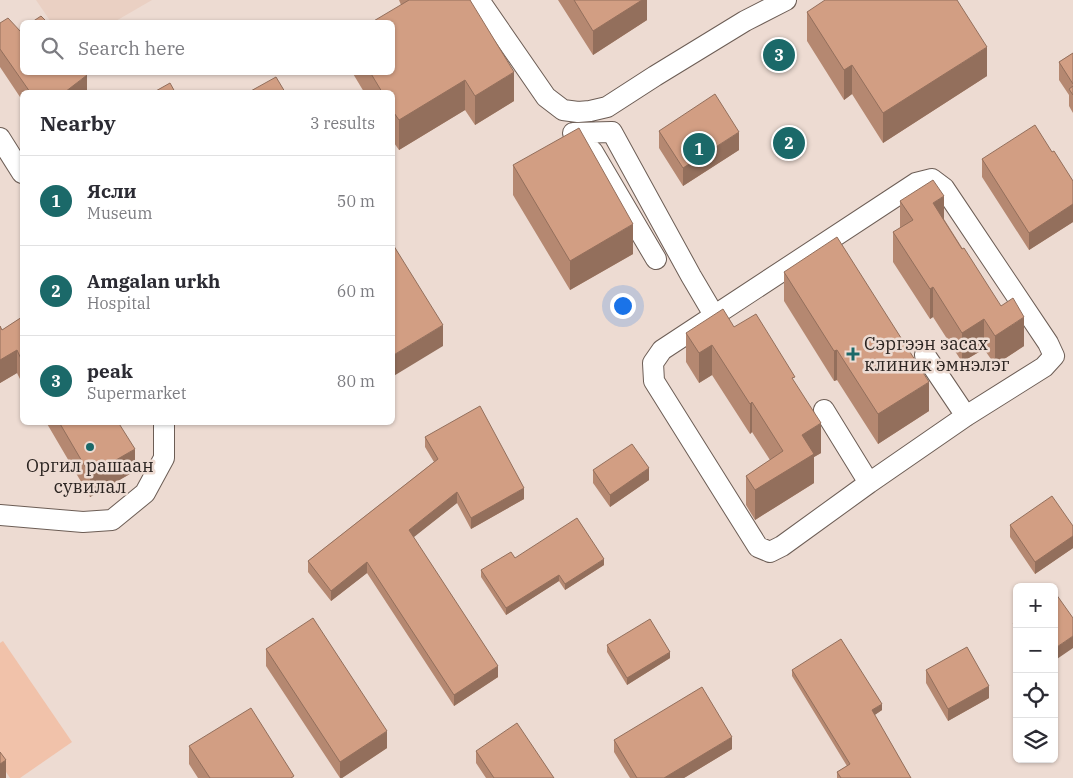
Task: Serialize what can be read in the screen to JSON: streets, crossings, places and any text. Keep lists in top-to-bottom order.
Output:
{
  "places": {
    "health": ["Сэргээн засах клиник эмнэлэг"],
    "other": ["Оргил рашаан сувилал"]
  },
  "page": {
    "search": "Search here",
    "pins": ["3", "2", "1"],
    "heading": ["Nearby", "3 results"],
    "list": [
      {
        "mark": "1",
        "name": "Ясли",
        "note": "Museum",
        "value": "50 m"
      },
      {
        "mark": "2",
        "name": "Amgalan urkh",
        "note": "Hospital",
        "value": "60 m"
      },
      {
        "mark": "3",
        "name": "peak",
        "note": "Supermarket",
        "value": "80 m"
      }
    ],
    "map_buttons": ["+", "−"]
  }
}
